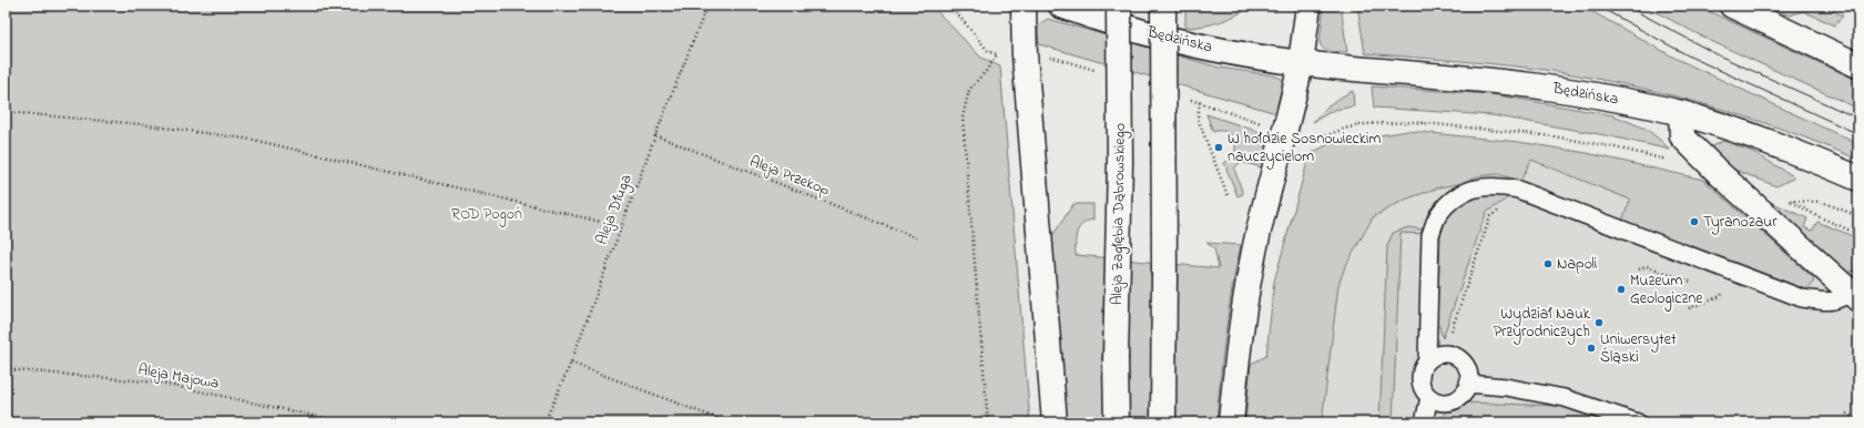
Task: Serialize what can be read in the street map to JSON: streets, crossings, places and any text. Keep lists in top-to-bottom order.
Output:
{
  "streets": {
    "main road": ["Będzińska", "Aleja Zagłębia Dąbrowskiego"],
    "path": ["Aleja Przekop", "Aleja Długa", "Aleja Majowa"]
  },
  "crossings": [
    ["Aleja Przekop", "Aleja Długa"]
  ],
  "parks": ["ROD Pogoń"],
  "places": [
    "W hołdzie Sosnowieckim nauczycielom",
    "Tyranozaur",
    "Napoli",
    "Muzeum Geologiczne",
    "Wydział Nauk Przyrodniczych",
    "Uniwersytet Śląski"
  ]
}
